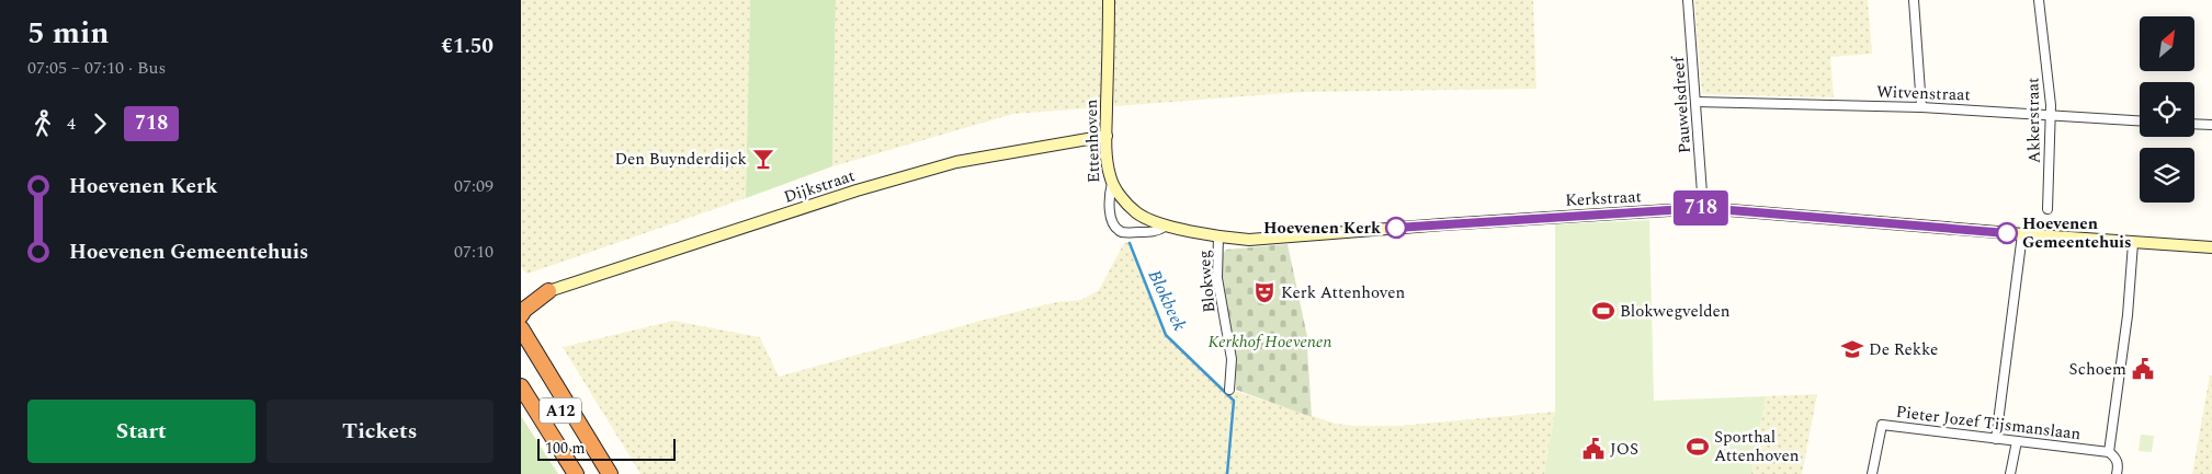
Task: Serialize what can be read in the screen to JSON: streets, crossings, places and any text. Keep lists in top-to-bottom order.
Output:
{
  "streets": {
    "highway": ["A12"],
    "main road": ["Ettenhoven", "Dijkstraat", "Kerkstraat"],
    "street": [
      "Witvenstraat",
      "Pauwelsdreef",
      "Akkerstraat",
      "Blokweg",
      "Pieter Jozef Tijsmanslaan"
    ]
  },
  "crossings": [
    ["Witvenstraat", "Pauwelsdreef"],
    ["Witvenstraat", "Akkerstraat"],
    ["Pauwelsdreef", "Kerkstraat"],
    ["Ettenhoven", "Dijkstraat"],
    ["Ettenhoven", "Kerkstraat"],
    ["Kerkstraat", "Blokweg"]
  ],
  "water": ["Blokbeek"],
  "parks": ["Kerkhof Hoevenen"],
  "places": {
    "bar": ["Den Buynderdijck"],
    "other": ["Hoevenen Kerk", "Hoevenen Gemeentehuis"],
    "theatre": ["Kerk Attenhoven"],
    "sports": ["Blokwegvelden", "Sporthal Attenhoven"],
    "school or university": ["De Rekke"],
    "public building": ["Schoem", "JOS"]
  },
  "lines": ["bus line 718"],
  "scale_bar": "100 m",
  "north": "top right",
  "page": {
    "heading": ["5 min", "07:05 – 07:10 · Bus", "€1.50"],
    "on_map": "718",
    "legs": ["4", "718"],
    "list": [
      {
        "name": "Hoevenen Kerk",
        "value": "07:09"
      },
      {
        "name": "Hoevenen Gemeentehuis",
        "value": "07:10"
      }
    ],
    "buttons": ["Start", "Tickets"],
    "scale": "100 m"
  }
}
